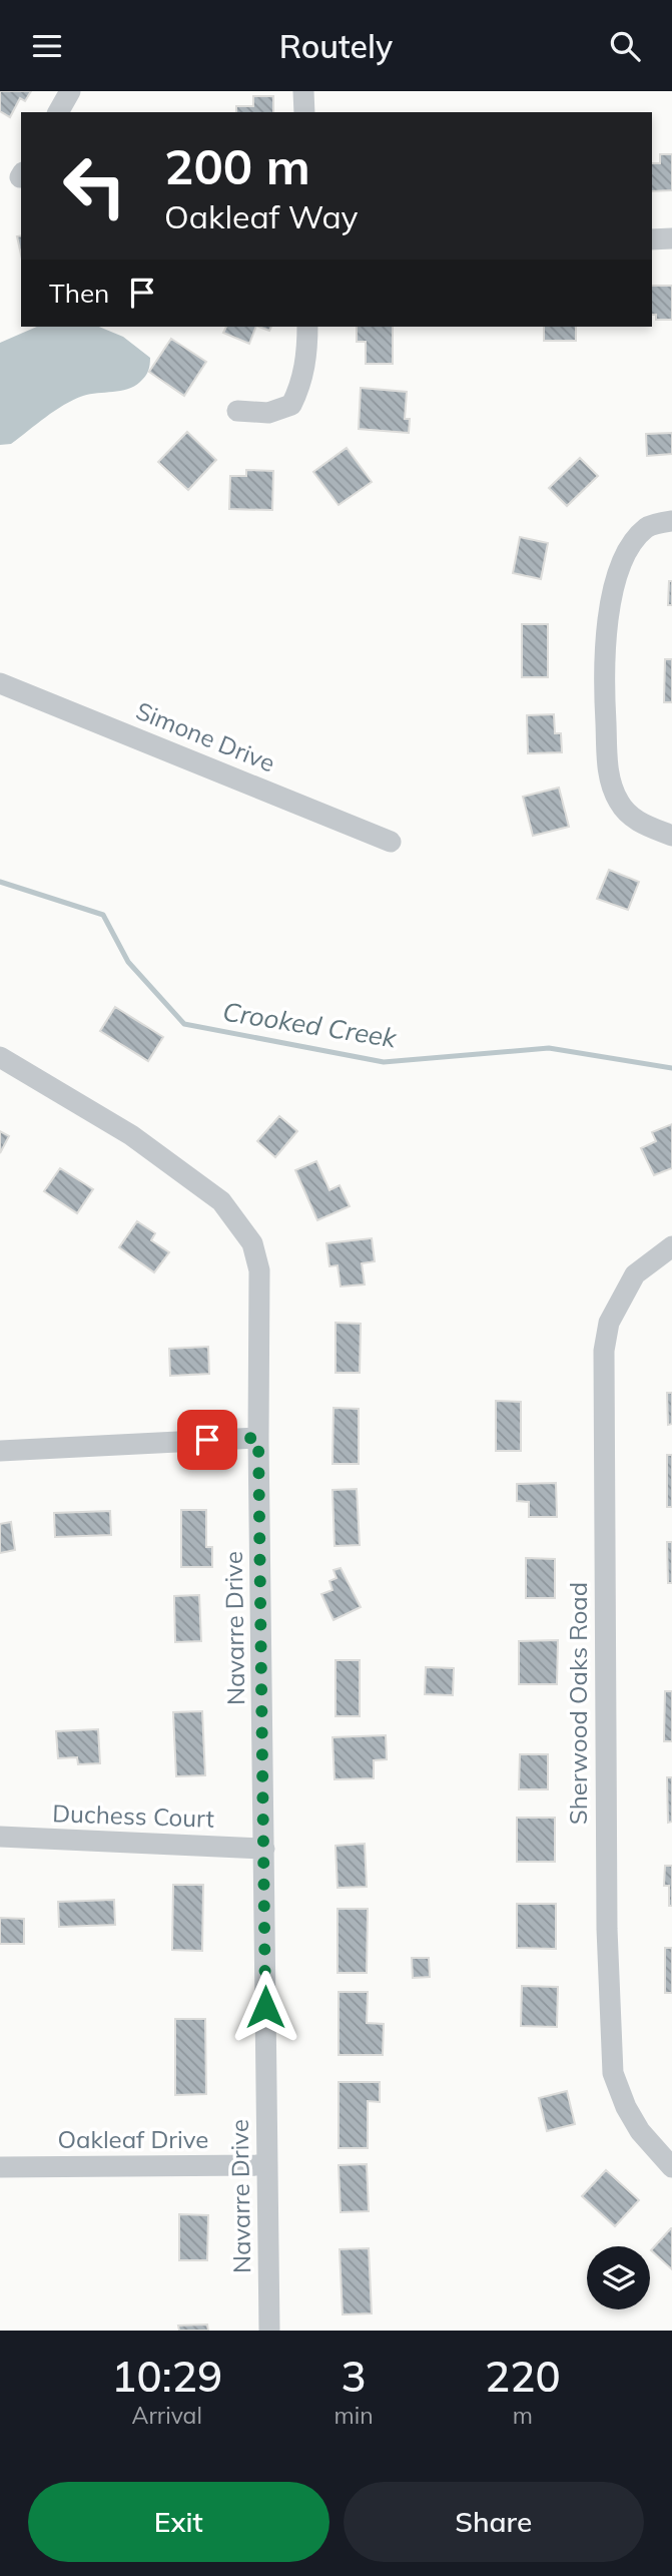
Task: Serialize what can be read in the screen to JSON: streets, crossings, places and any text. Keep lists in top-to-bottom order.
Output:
{
  "streets": {
    "street": [
      "Simone Drive",
      "Navarre Drive",
      "Sherwood Oaks Road",
      "Duchess Court",
      "Oakleaf Drive"
    ]
  },
  "crossings": [
    ["Navarre Drive", "Duchess Court"],
    ["Navarre Drive", "Oakleaf Drive"]
  ],
  "water": ["Crooked Creek"],
  "page": {
    "header": "Routely",
    "turn": ["200 m", "Oakleaf Way"],
    "then": "Then",
    "eta": [
      "10:29",
      "Arrival",
      "3",
      "min",
      "220",
      "m"
    ],
    "buttons": ["Exit", "Share"]
  }
}
